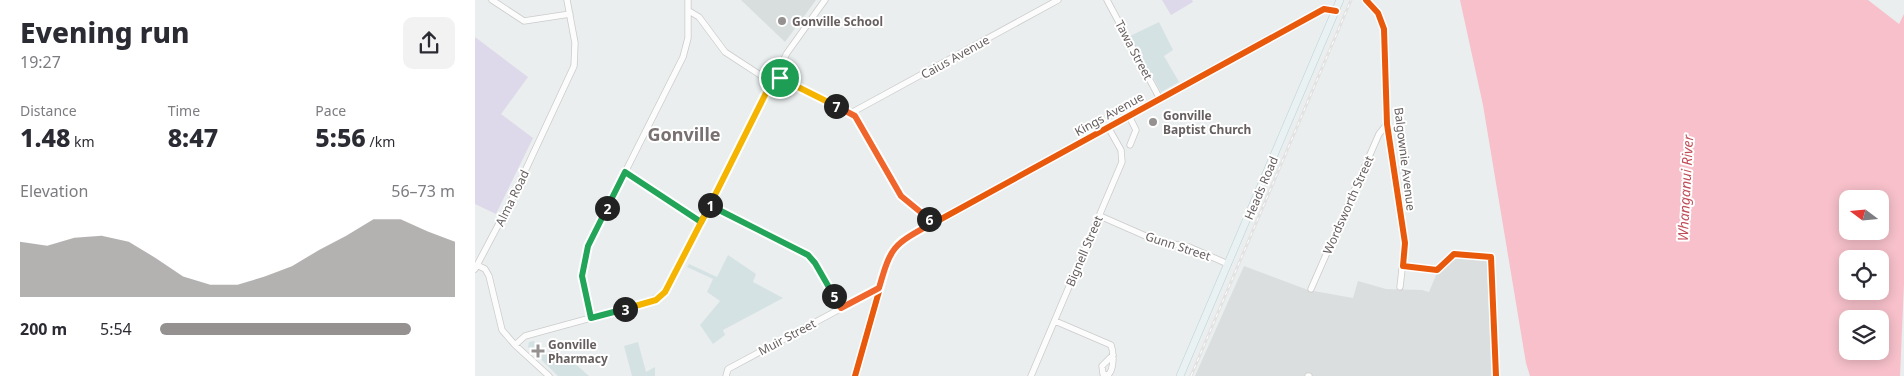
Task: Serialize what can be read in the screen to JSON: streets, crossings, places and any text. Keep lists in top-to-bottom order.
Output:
{
  "streets": {
    "main road": ["Heads Road"],
    "street": [
      "Tawa Street",
      "Caius Avenue",
      "Kings Avenue",
      "Balgownie Avenue",
      "Alma Road",
      "Wordsworth Street",
      "Gunn Street",
      "Bignell Street",
      "Muir Street"
    ]
  },
  "crossings": [
    ["Tawa Street", "Kings Avenue"],
    ["Kings Avenue", "Heads Road"],
    ["Kings Avenue", "Bignell Street"],
    ["Kings Avenue", "Muir Street"],
    ["Balgownie Avenue", "Wordsworth Street"],
    ["Heads Road", "Gunn Street"],
    ["Gunn Street", "Bignell Street"]
  ],
  "districts": ["Gonville"],
  "water": ["Whanganui River"],
  "places": {
    "other": ["Gonville School", "Gonville Baptist Church"],
    "health": ["Gonville Pharmacy"]
  },
  "north": "left",
  "page": {
    "heading": ["Evening run", "19:27"],
    "stats": [
      ["Distance", "1.48 km"],
      ["Time", "8:47"],
      ["Pace", "5:56 /km"]
    ],
    "pins": [
      "7",
      "1",
      "2",
      "6",
      "5",
      "3"
    ],
    "chart": ["Elevation", "56–73 m"],
    "list": [
      {
        "name": "200 m",
        "note": "5:54"
      }
    ]
  }
}
